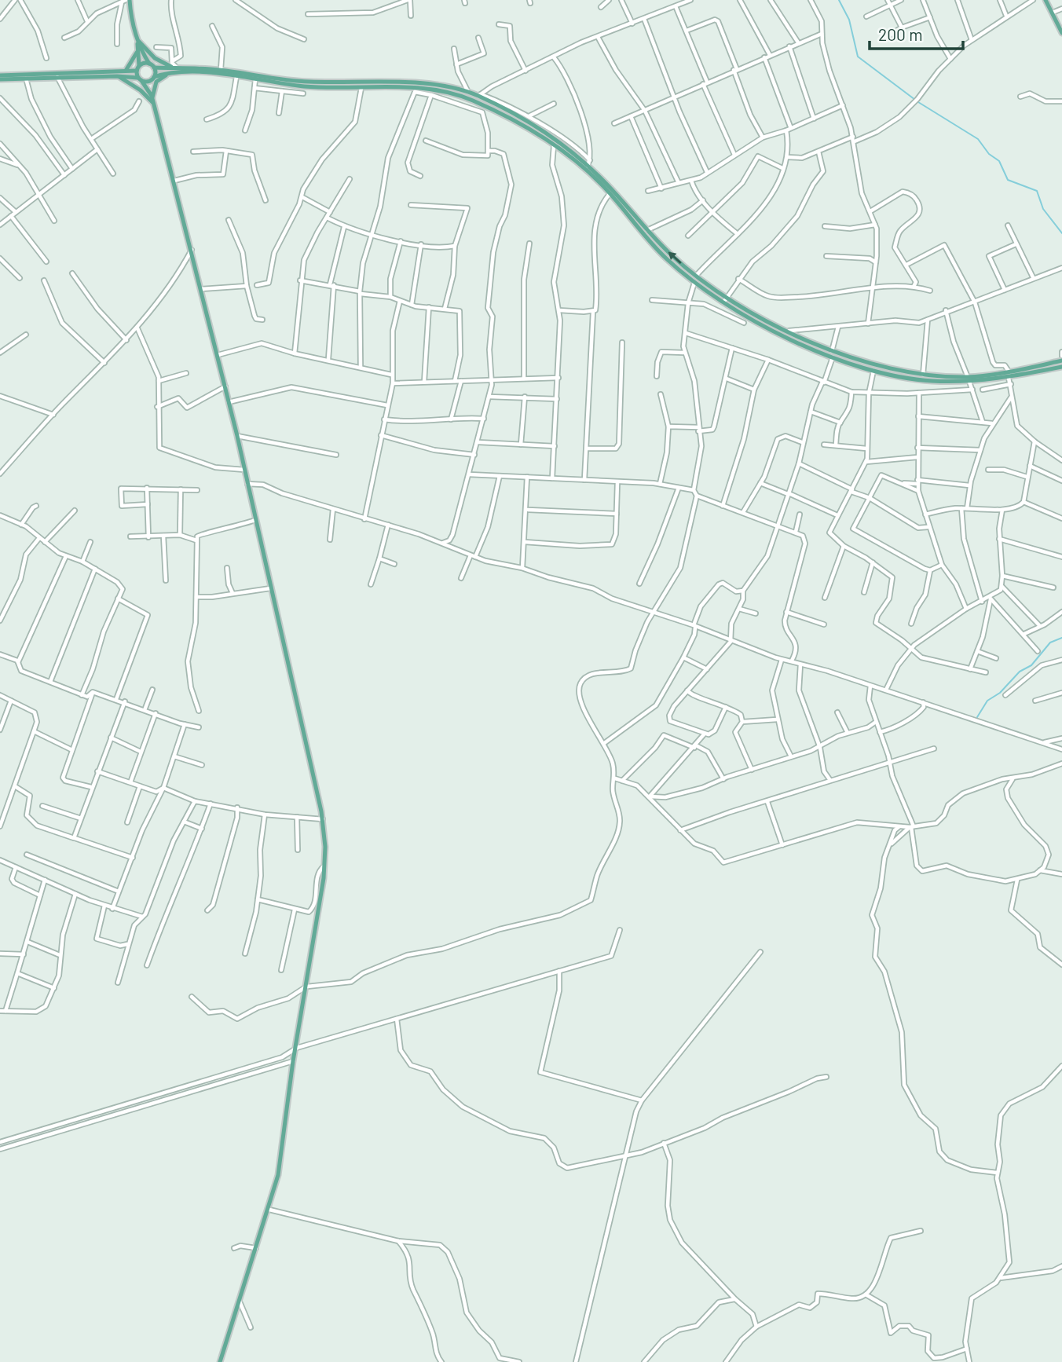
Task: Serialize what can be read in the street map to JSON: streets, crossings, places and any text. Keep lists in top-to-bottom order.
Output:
{
  "scale_bar": "200 m"
}
